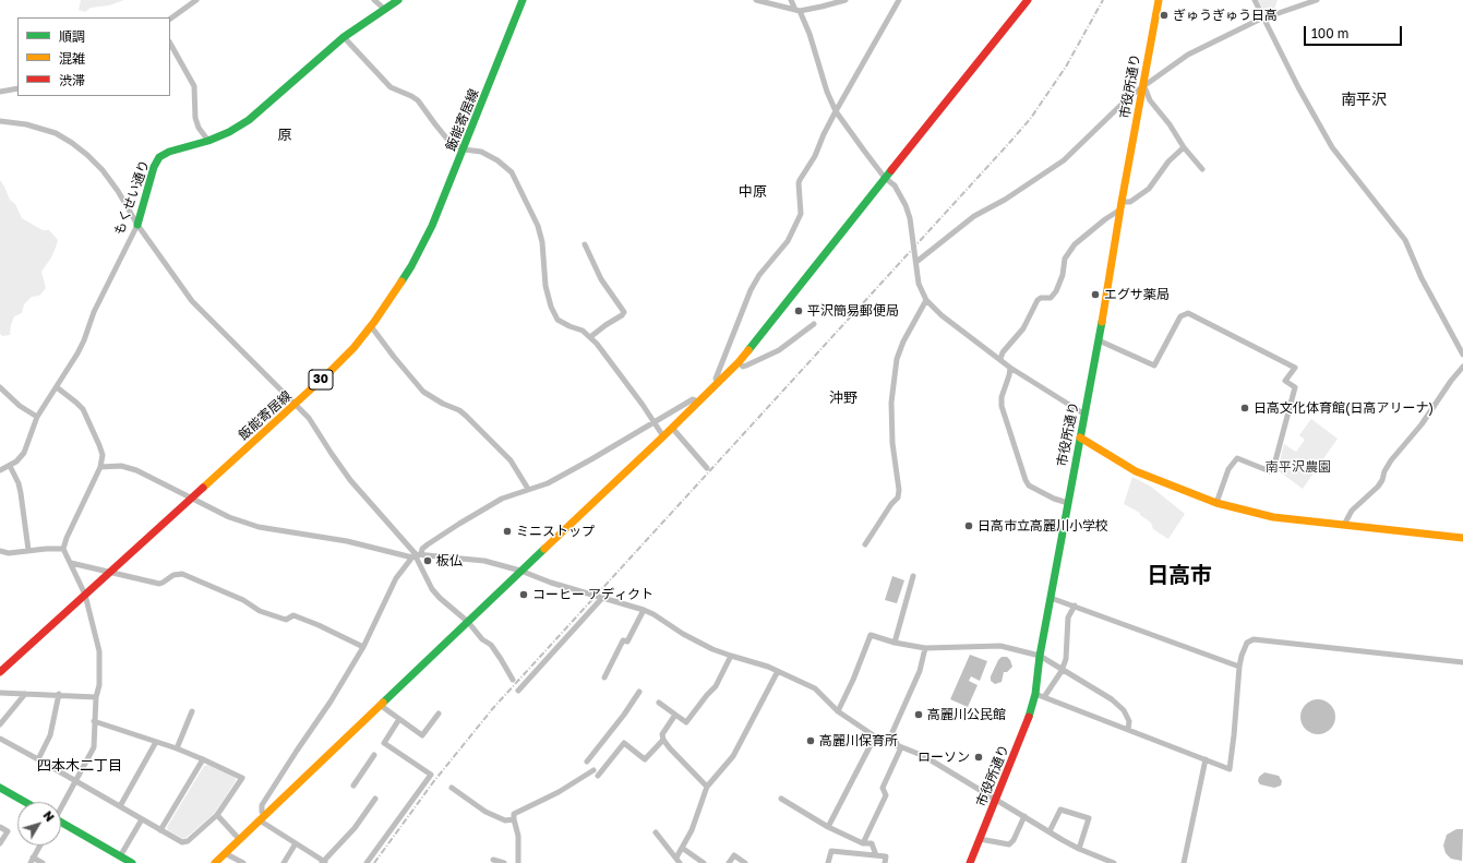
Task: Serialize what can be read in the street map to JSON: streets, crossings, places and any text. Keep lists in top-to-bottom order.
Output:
{
  "streets": {
    "street": [
      "市役所通り",
      "飯能寄居線",
      "もくせい通り",
      "30"
    ]
  },
  "districts": [
    "南平沢",
    "原",
    "中原",
    "沖野",
    "日高市",
    "四本木二丁目"
  ],
  "parks": ["南平沢農園"],
  "places": [
    "ぎゅうぎゅう日高",
    "エグサ薬局",
    "平沢簡易郵便局",
    "日高文化体育館(日高アリーナ)",
    "日高市立高麗川小学校",
    "ミニストップ",
    "板仏",
    "コーヒー アディクト",
    "高麗川公民館",
    "高麗川保育所",
    "ローソン"
  ],
  "legend": ["順調", "混雑", "渋滞"],
  "scale_bar": "100 m",
  "north": "top right"
}
